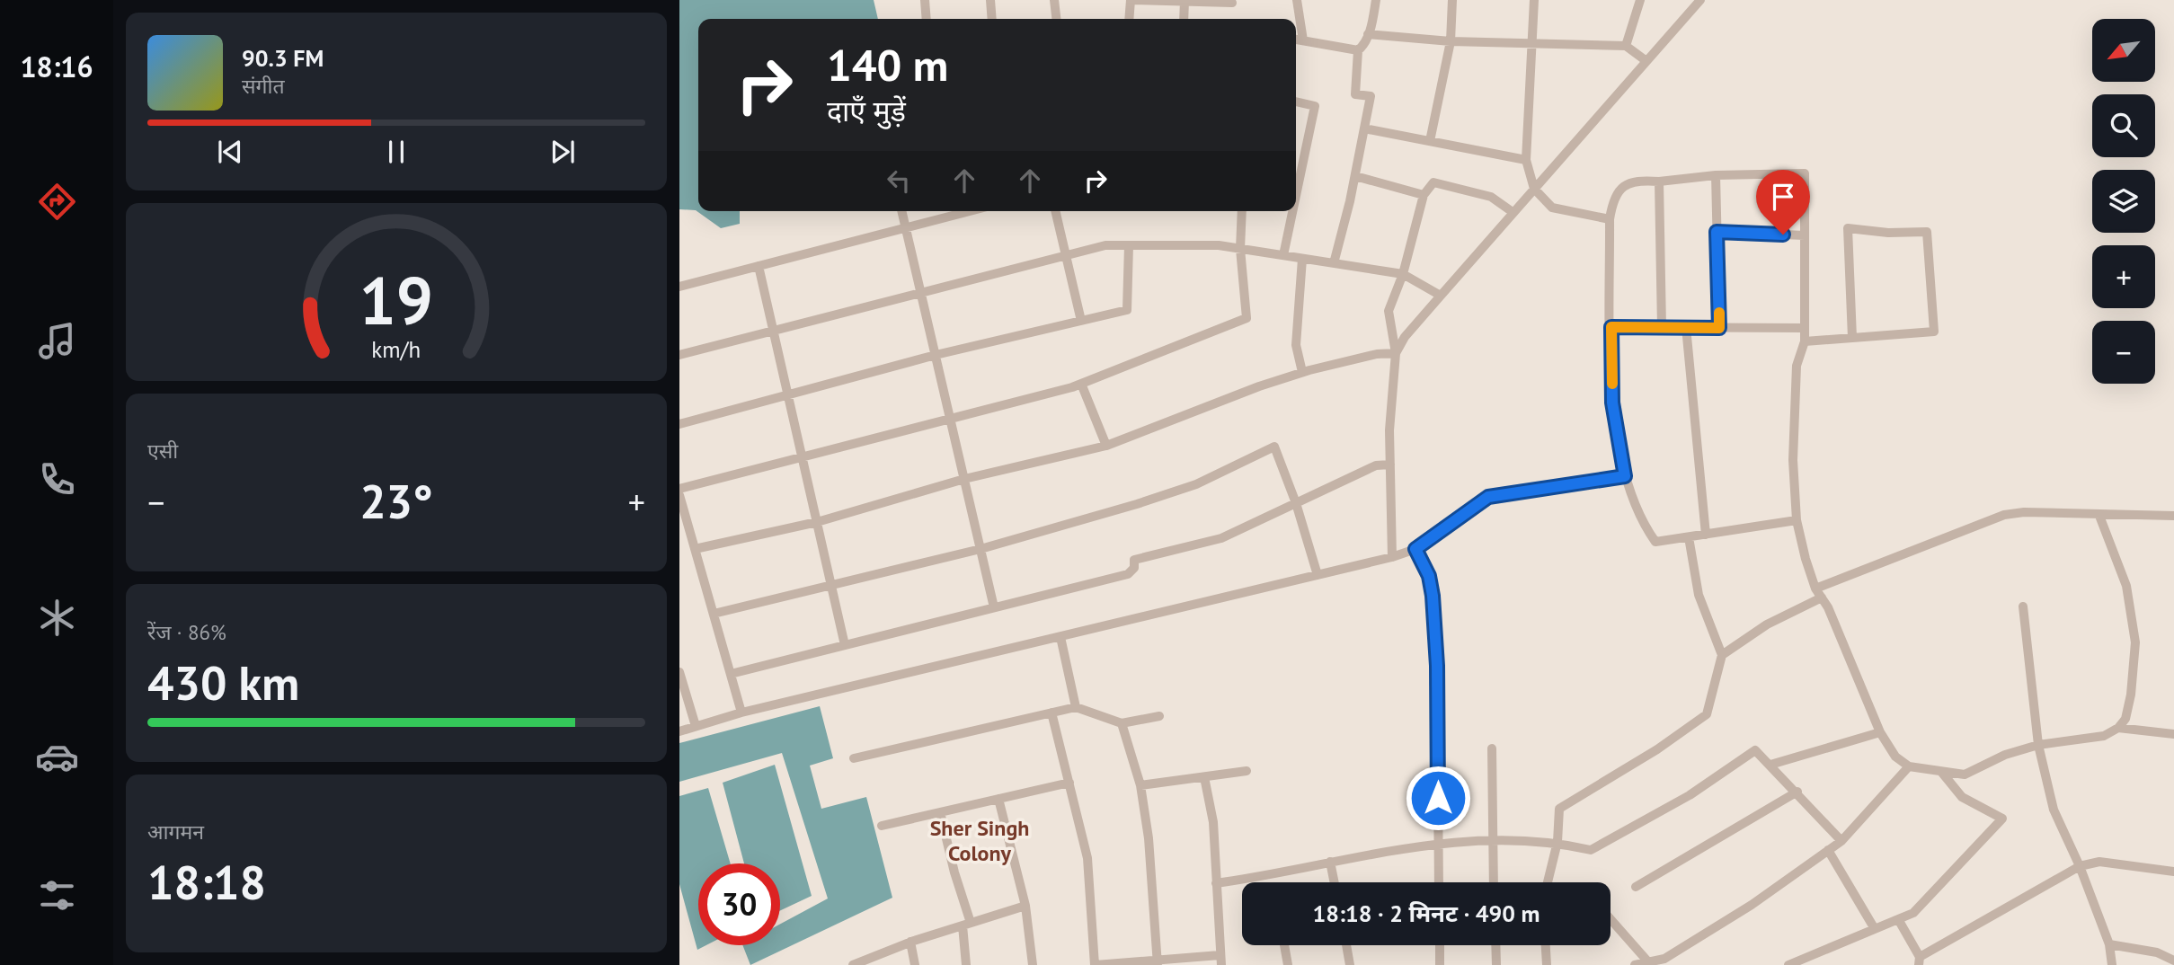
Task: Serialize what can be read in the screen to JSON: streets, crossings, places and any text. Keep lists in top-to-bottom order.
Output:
{
  "districts": ["Sher Singh Colony"],
  "north": "bottom left",
  "page": {
    "tabs": "18:16",
    "map_buttons": ["+", "−"],
    "turn": ["140 m", "दाएँ मुड़ें"],
    "song": ["90.3 FM", "संगीत"],
    "tile": [
      "एसी",
      ["रेंज · 86%", "430 km"],
      ["आगमन", "18:18"]
    ],
    "heat": ["−", "23°", "+"],
    "limit": "30",
    "trip": "18:18 · 2 मिनट · 490 m",
    "gauge": ["19", "km/h"]
  }
}
